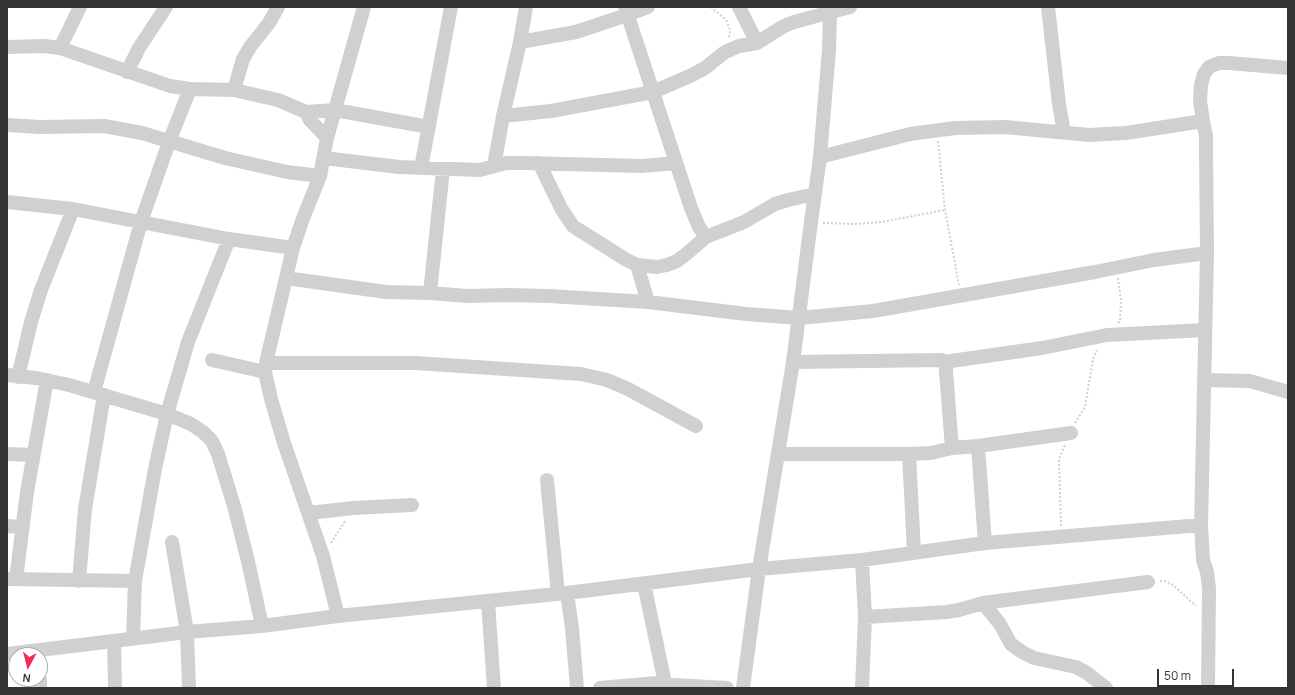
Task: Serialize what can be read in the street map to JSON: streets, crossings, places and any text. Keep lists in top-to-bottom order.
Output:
{
  "scale_bar": "50 m",
  "north": "bottom"
}
